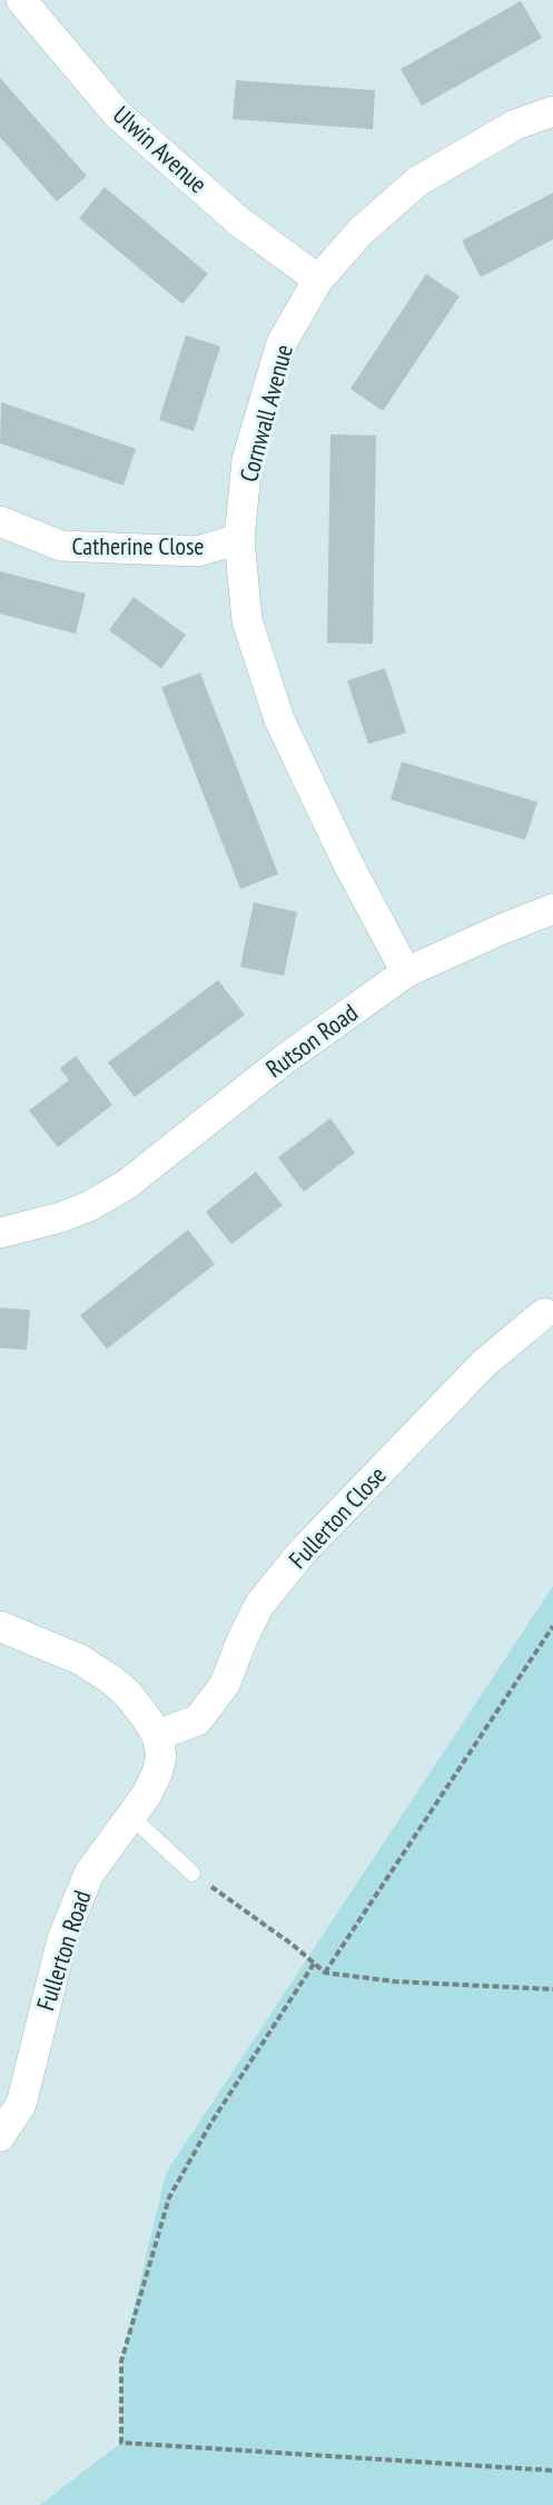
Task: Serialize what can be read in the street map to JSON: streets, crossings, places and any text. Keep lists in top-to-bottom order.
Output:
{
  "streets": {
    "street": [
      "Ulwin Avenue",
      "Cornwall Avenue",
      "Catherine Close",
      "Rutson Road",
      "Fullerton Close",
      "Fullerton Road"
    ]
  },
  "crossings": [
    ["Ulwin Avenue", "Cornwall Avenue"],
    ["Cornwall Avenue", "Catherine Close"],
    ["Cornwall Avenue", "Rutson Road"],
    ["Fullerton Close", "Fullerton Road"]
  ]
}
